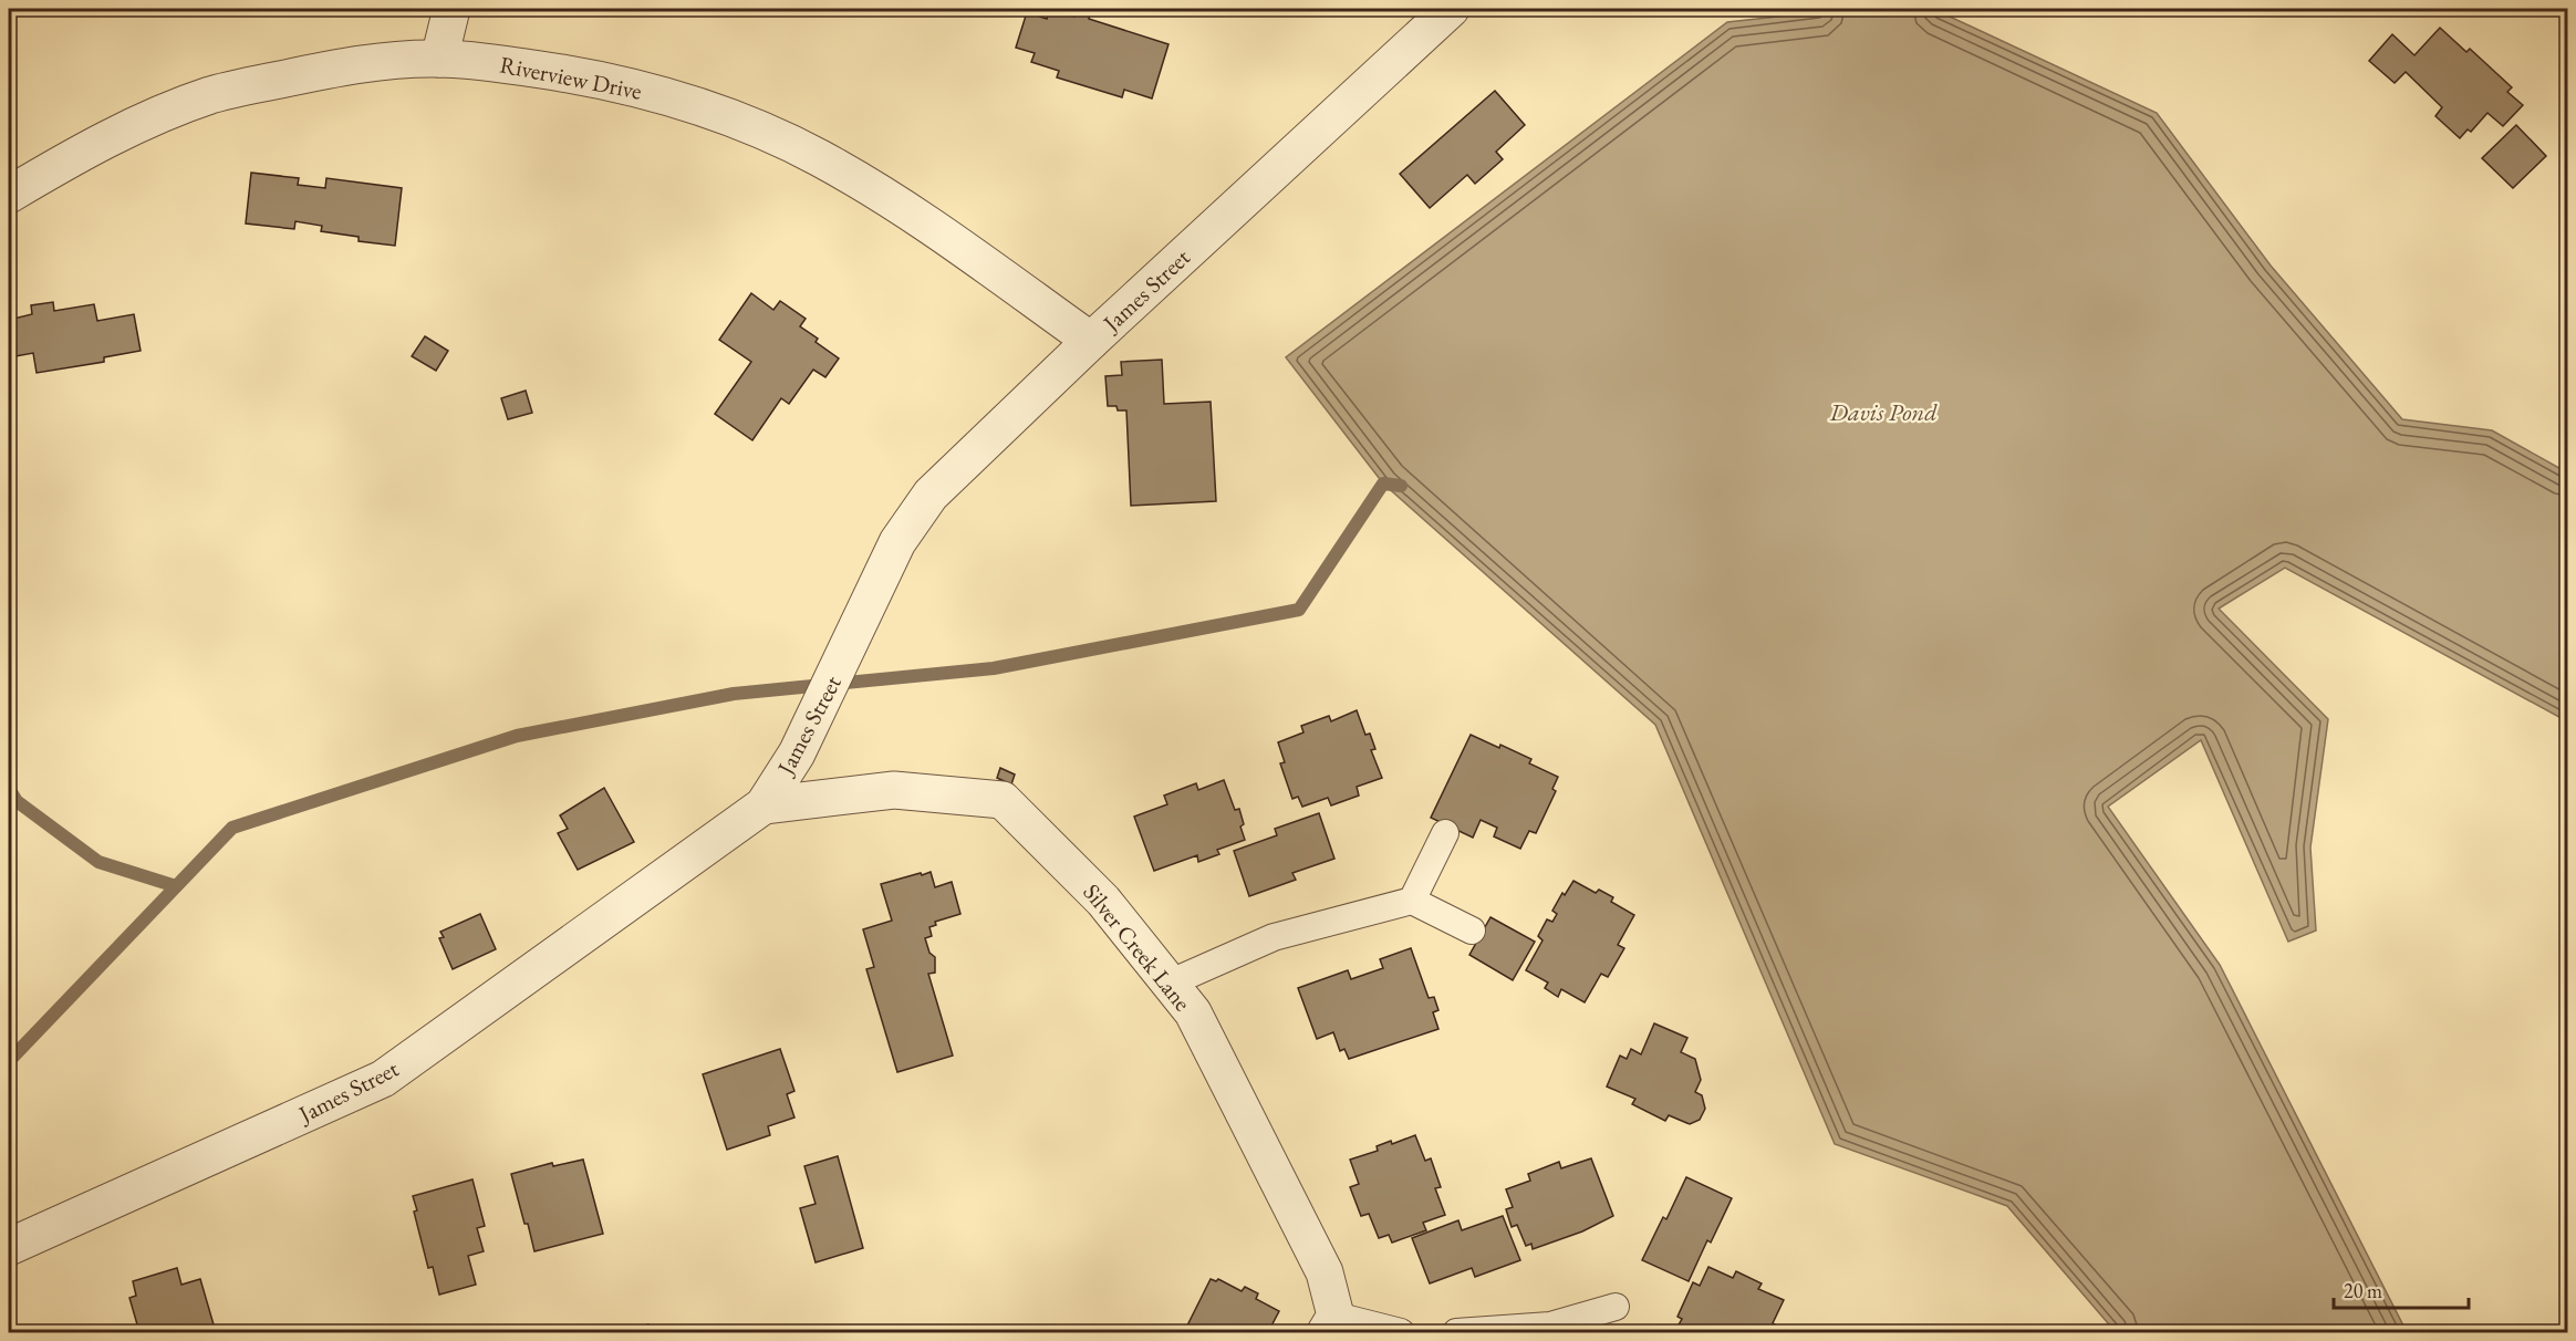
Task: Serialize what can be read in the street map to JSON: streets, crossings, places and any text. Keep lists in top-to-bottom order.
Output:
{
  "streets": {
    "street": ["Riverview Drive", "James Street", "Silver Creek Lane"]
  },
  "crossings": [
    ["Riverview Drive", "James Street"],
    ["James Street", "Silver Creek Lane"]
  ],
  "water": ["Davis Pond"],
  "scale_bar": "20 m"
}
